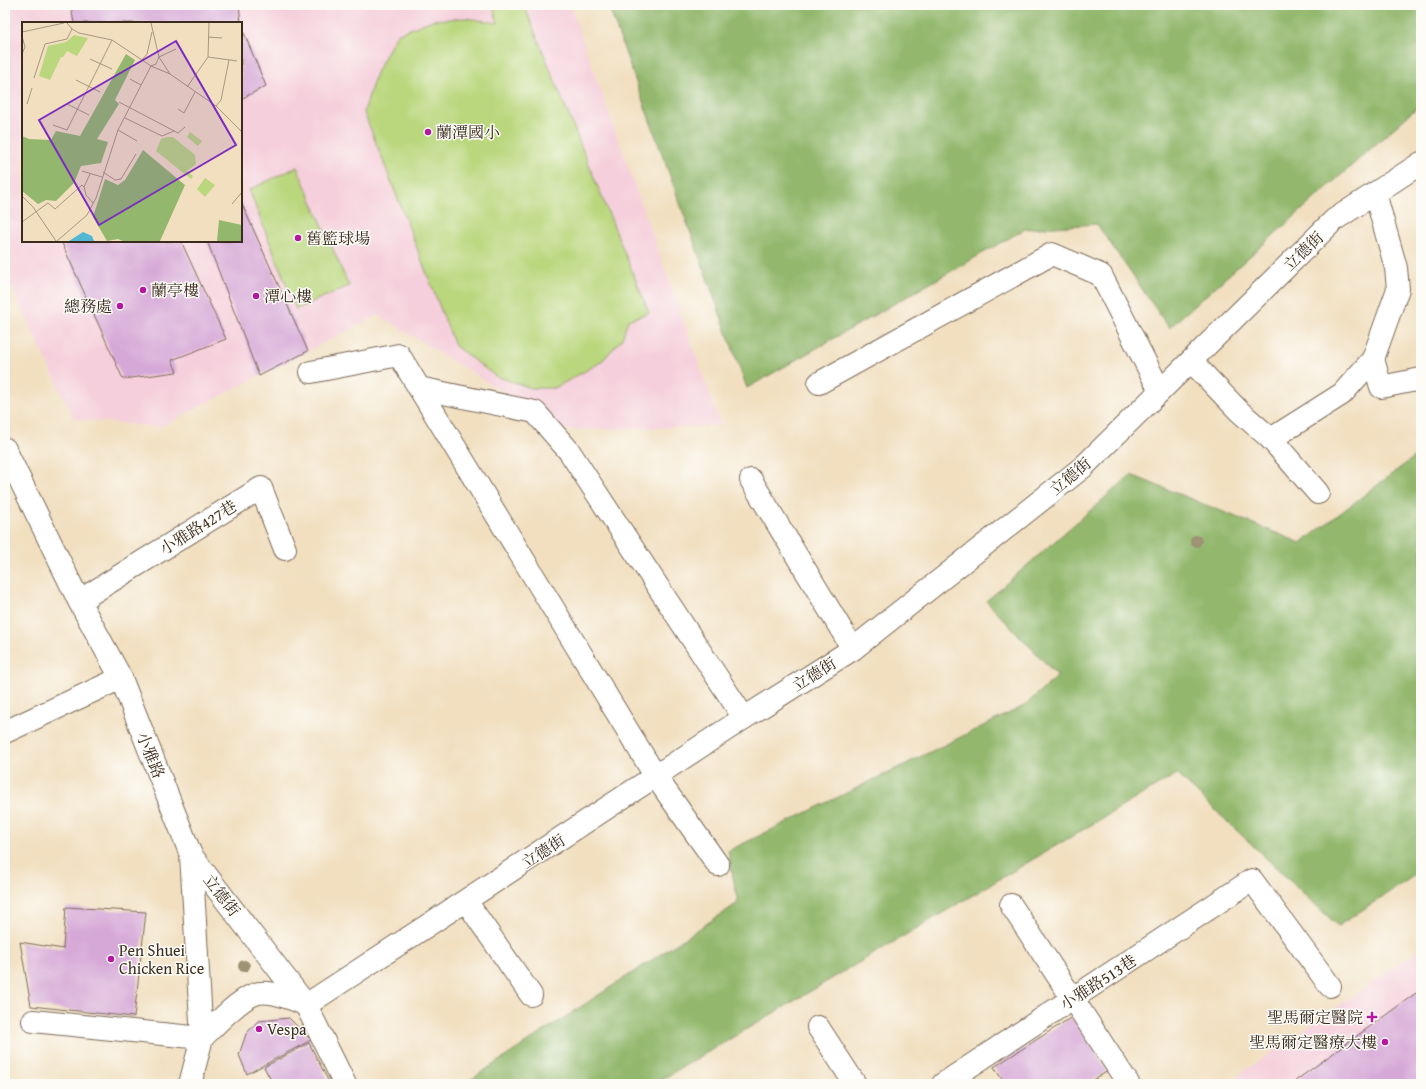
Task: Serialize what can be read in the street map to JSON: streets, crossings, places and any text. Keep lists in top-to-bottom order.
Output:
{
  "streets": {
    "street": [
      "立德街",
      "小雅路427巷",
      "小雅路",
      "小雅路513巷"
    ]
  },
  "crossings": [
    ["立德街", "小雅路"],
    ["小雅路427巷", "小雅路"]
  ],
  "places": {
    "other": [
      "蘭潭國小",
      "舊籃球場",
      "蘭亭樓",
      "潭心樓",
      "總務處",
      "Pen Shuei Chicken Rice",
      "Vespa",
      "聖馬爾定醫療大樓"
    ],
    "health": ["聖馬爾定醫院"]
  }
}
